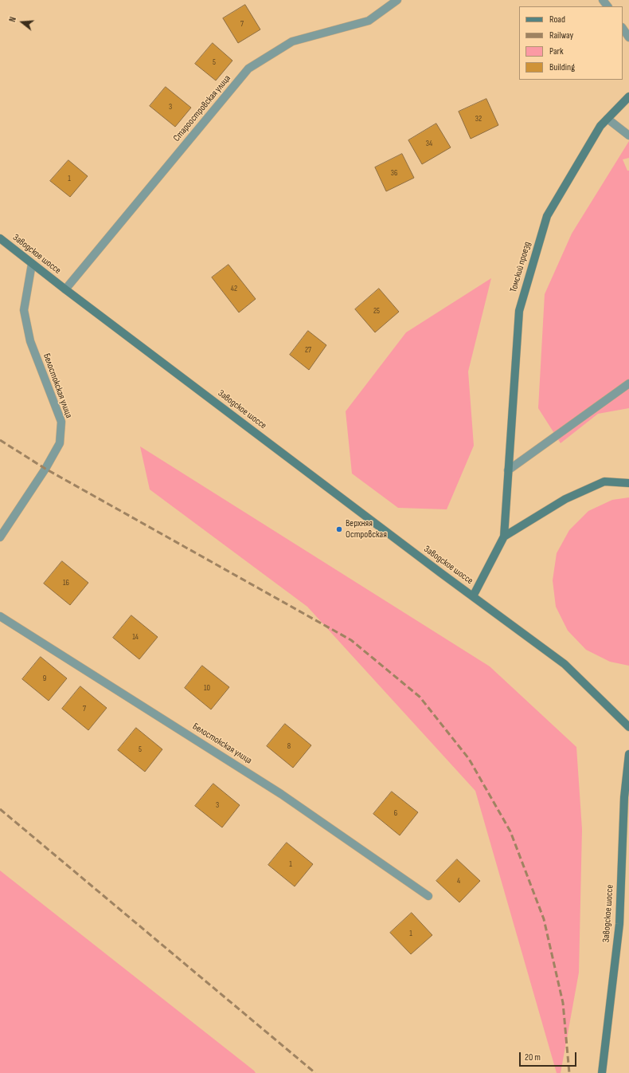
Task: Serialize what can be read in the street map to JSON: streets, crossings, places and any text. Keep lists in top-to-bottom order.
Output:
{
  "streets": {
    "main road": ["Заводское шоссе", "Томский проезд"],
    "street": ["Староостровская улица", "Белостокская улица"]
  },
  "crossings": [
    ["Староостровская улица", "Заводское шоссе"],
    ["Заводское шоссе", "Томский проезд"],
    ["Заводское шоссе", "Белостокская улица"]
  ],
  "places": ["Верхняя Островская"],
  "house_numbers": [
    "7",
    "5",
    "3",
    "32",
    "34",
    "36",
    "1",
    "42",
    "25",
    "27",
    "16",
    "14",
    "9",
    "10",
    "7",
    "8",
    "5",
    "3",
    "6",
    "1",
    "4",
    "1"
  ],
  "legend": [
    "Road",
    "Railway",
    "Park",
    "Building"
  ],
  "scale_bar": "20 m",
  "north": "left"
}
